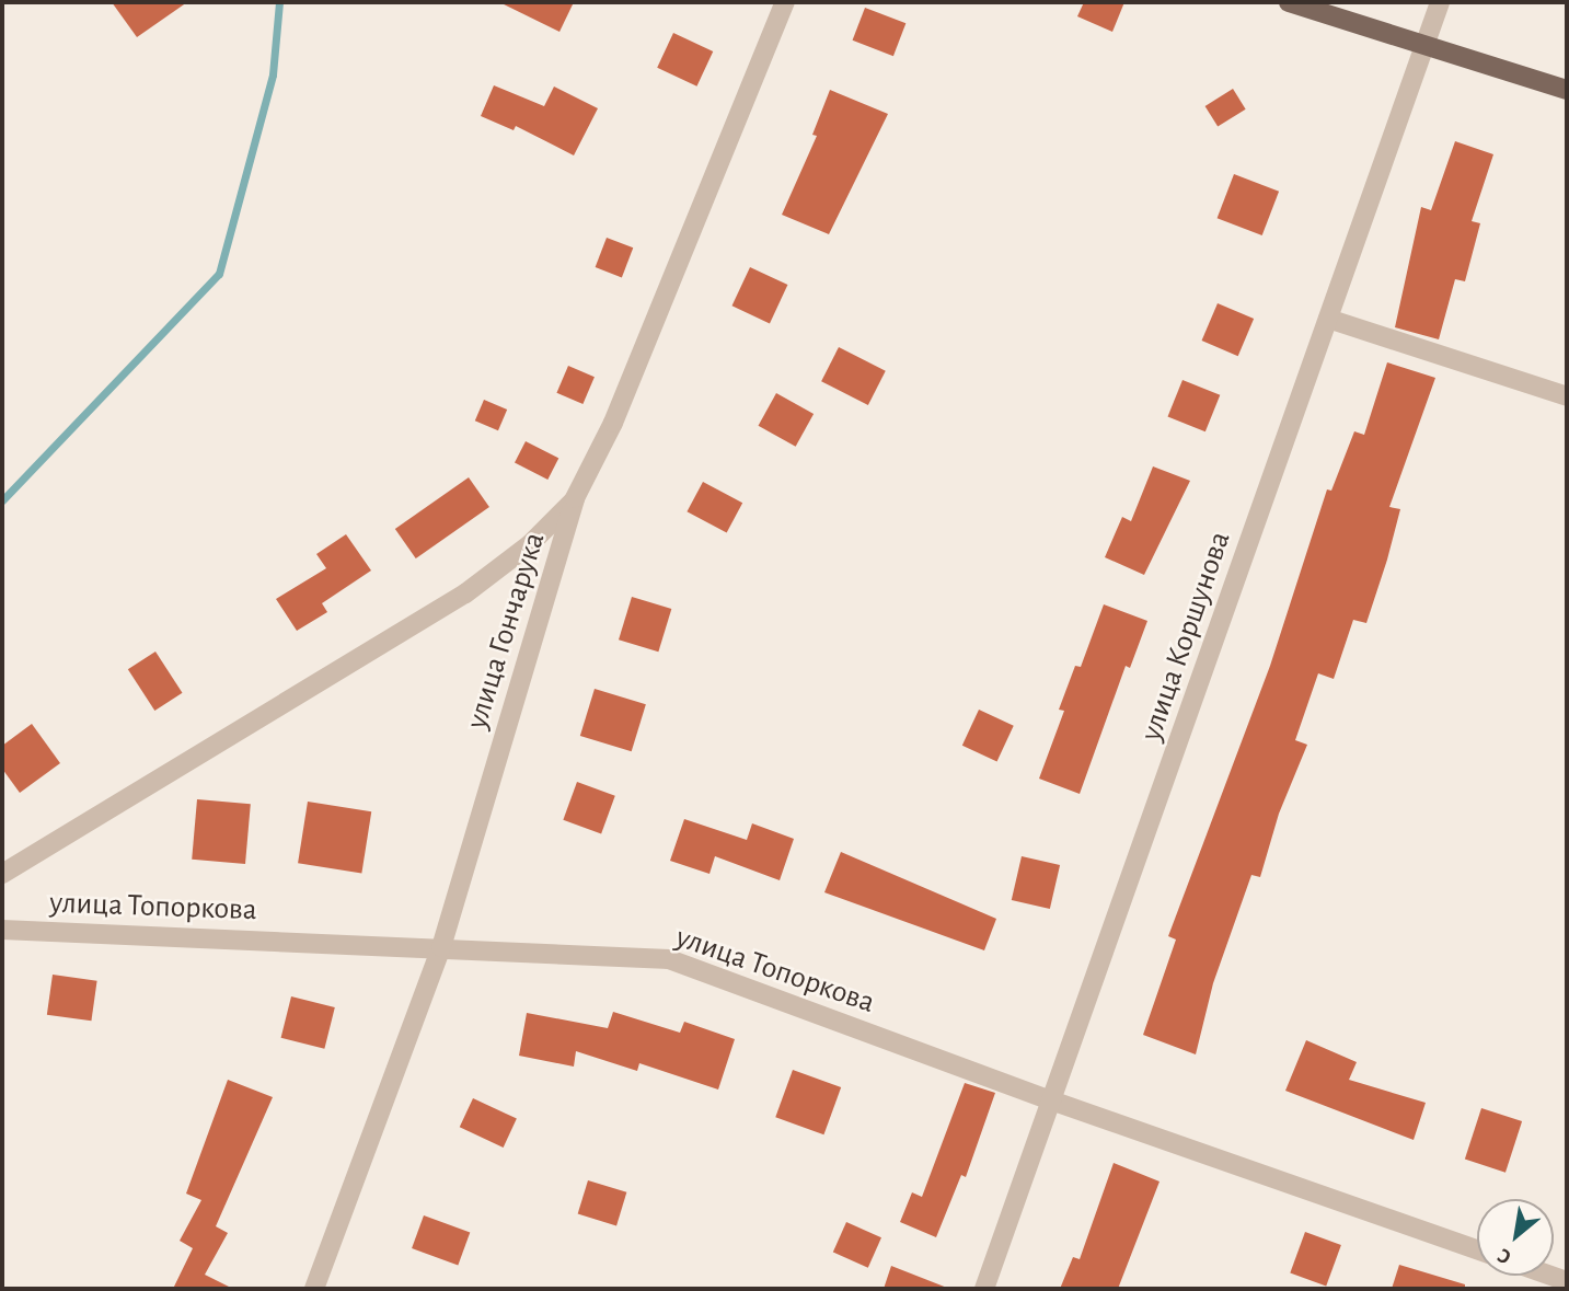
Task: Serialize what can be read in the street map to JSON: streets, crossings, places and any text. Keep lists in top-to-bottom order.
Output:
{
  "streets": {
    "street": ["улица Гончарука", "улица Коршунова", "улица Топоркова"]
  },
  "crossings": [
    ["улица Гончарука", "улица Топоркова"],
    ["улица Коршунова", "улица Топоркова"]
  ],
  "north": "bottom left"
}
